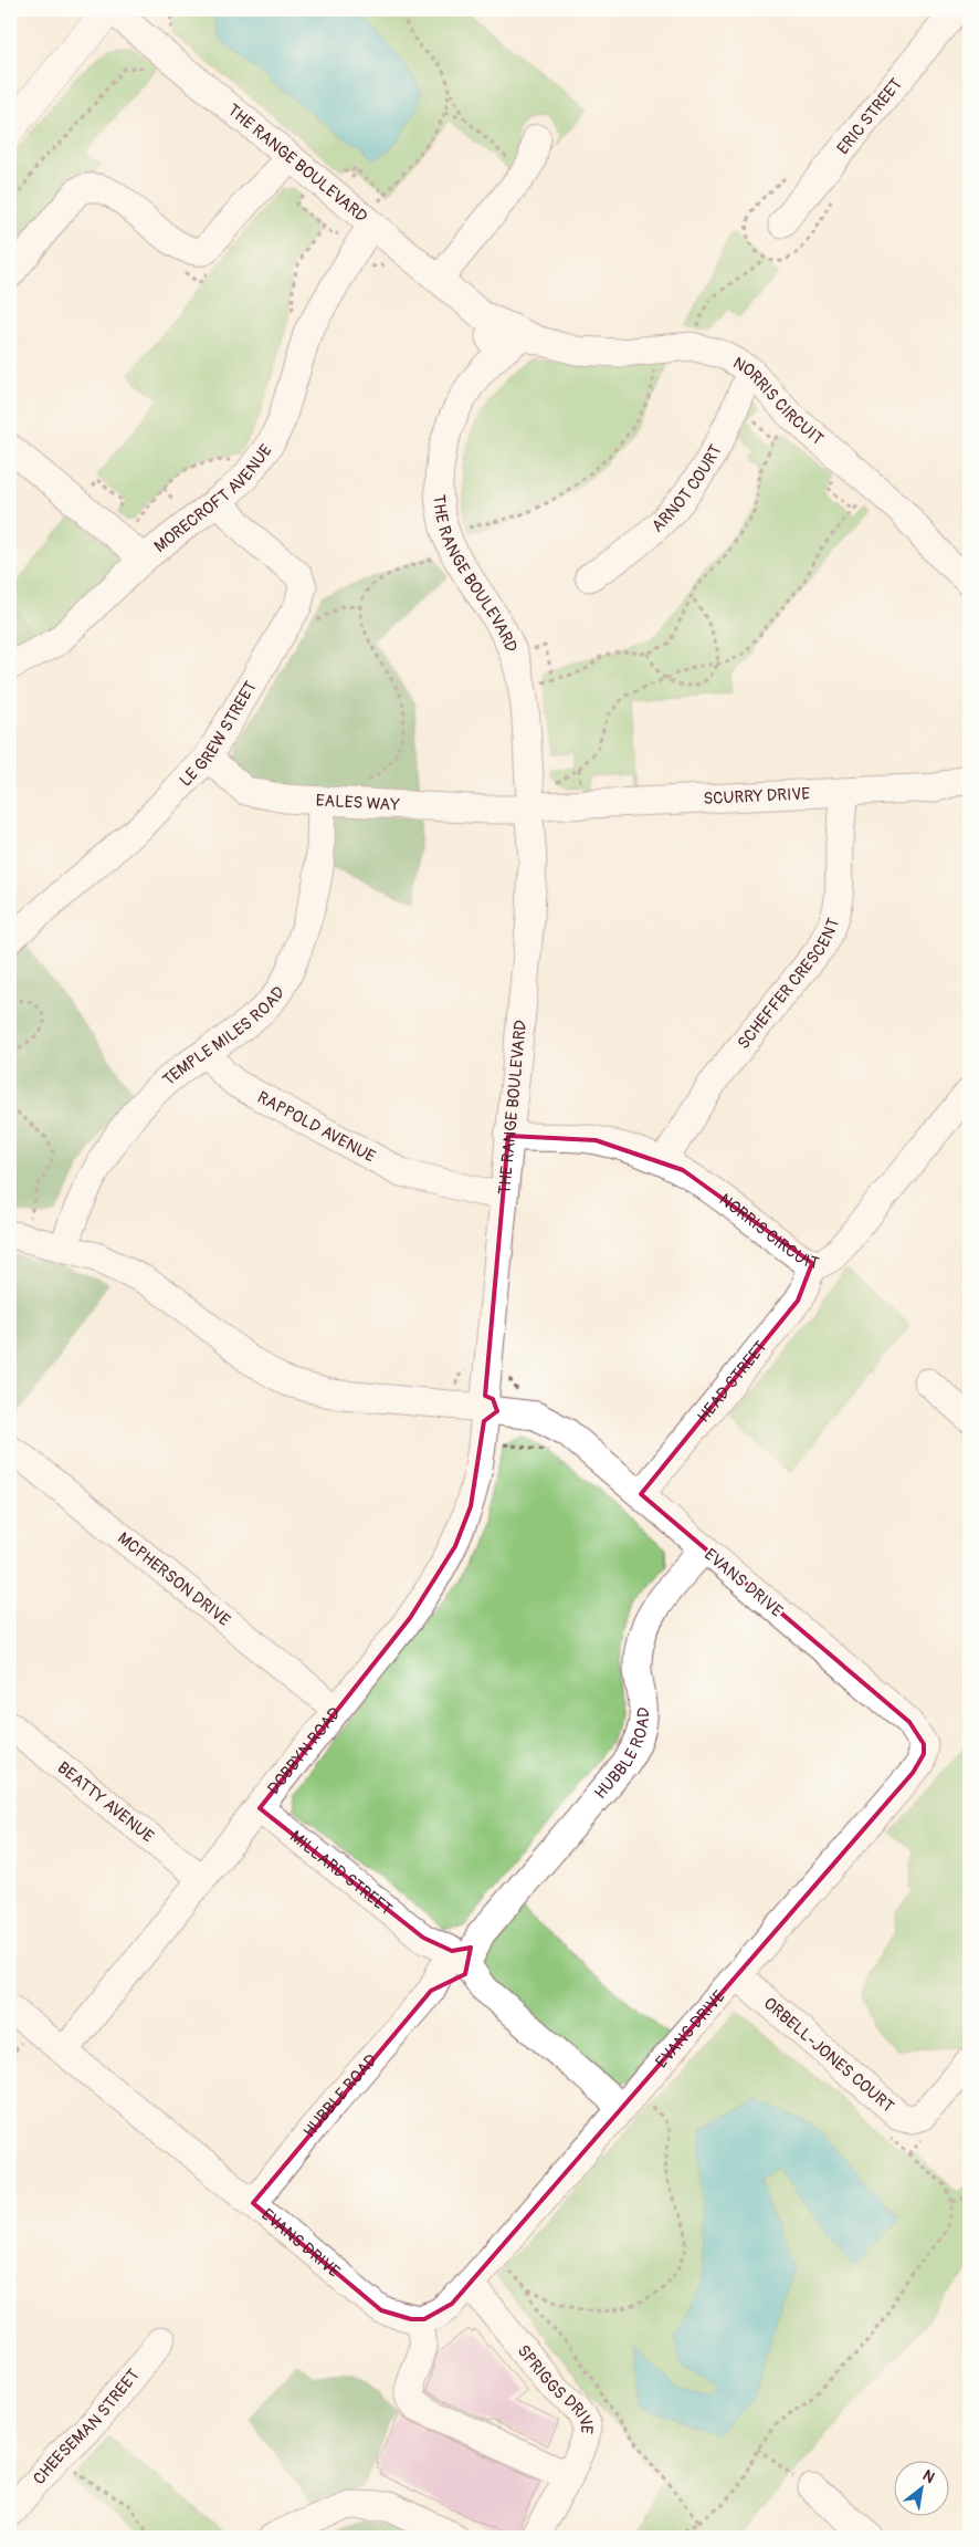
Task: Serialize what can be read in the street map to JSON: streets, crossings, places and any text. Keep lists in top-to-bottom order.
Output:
{
  "streets": {
    "street": [
      "ERIC STREET",
      "THE RANGE BOULEVARD",
      "NORRIS CIRCUIT",
      "ARNOT COURT",
      "MORECROFT AVENUE",
      "LE GREW STREET",
      "SCURRY DRIVE",
      "EALES WAY",
      "SCHEFFER CRESCENT",
      "TEMPLE MILES ROAD",
      "RAPPOLD AVENUE",
      "HEAD STREET",
      "MCPHERSON DRIVE",
      "EVANS DRIVE",
      "DOBBYN ROAD",
      "HUBBLE ROAD",
      "BEATTY AVENUE",
      "MILLARD STREET",
      "ORBELL-JONES COURT",
      "SPRIGGS DRIVE",
      "CHEESEMAN STREET"
    ]
  },
  "crossings": [
    ["THE RANGE BOULEVARD", "NORRIS CIRCUIT"],
    ["THE RANGE BOULEVARD", "MORECROFT AVENUE"],
    ["THE RANGE BOULEVARD", "SCURRY DRIVE"],
    ["THE RANGE BOULEVARD", "EALES WAY"],
    ["THE RANGE BOULEVARD", "RAPPOLD AVENUE"],
    ["THE RANGE BOULEVARD", "EVANS DRIVE"],
    ["THE RANGE BOULEVARD", "DOBBYN ROAD"],
    ["NORRIS CIRCUIT", "ARNOT COURT"],
    ["NORRIS CIRCUIT", "SCHEFFER CRESCENT"],
    ["NORRIS CIRCUIT", "HEAD STREET"],
    ["MORECROFT AVENUE", "LE GREW STREET"],
    ["LE GREW STREET", "EALES WAY"],
    ["SCURRY DRIVE", "EALES WAY"],
    ["SCURRY DRIVE", "SCHEFFER CRESCENT"],
    ["EALES WAY", "TEMPLE MILES ROAD"],
    ["TEMPLE MILES ROAD", "RAPPOLD AVENUE"],
    ["HEAD STREET", "EVANS DRIVE"],
    ["MCPHERSON DRIVE", "DOBBYN ROAD"],
    ["EVANS DRIVE", "DOBBYN ROAD"],
    ["EVANS DRIVE", "HUBBLE ROAD"],
    ["EVANS DRIVE", "MILLARD STREET"],
    ["EVANS DRIVE", "ORBELL-JONES COURT"],
    ["EVANS DRIVE", "SPRIGGS DRIVE"],
    ["DOBBYN ROAD", "BEATTY AVENUE"],
    ["DOBBYN ROAD", "MILLARD STREET"],
    ["HUBBLE ROAD", "MILLARD STREET"]
  ],
  "north": "top right"
}
